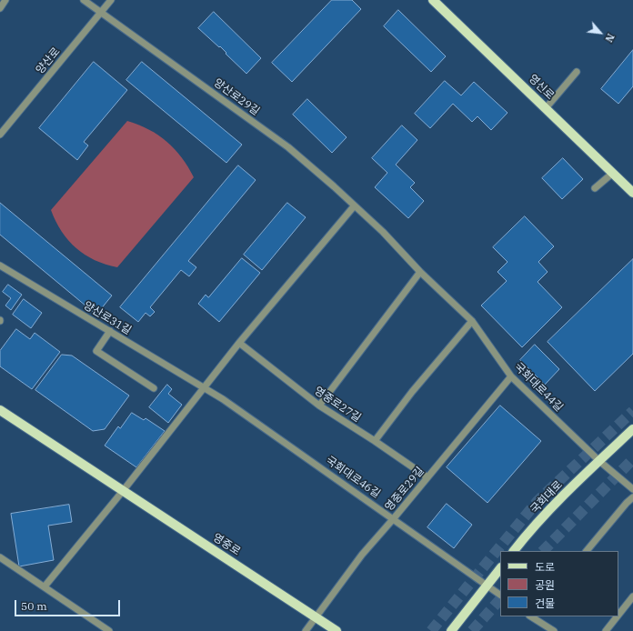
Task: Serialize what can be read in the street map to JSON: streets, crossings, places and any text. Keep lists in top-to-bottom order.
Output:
{
  "streets": {
    "main road": ["영신로", "국회대로", "영중로"],
    "street": [
      "양산로",
      "양산로29길",
      "양산로31길",
      "국회대로44길",
      "영중로27길",
      "국회대로46길",
      "영중로29길"
    ]
  },
  "crossings": [
    ["양산로", "양산로29길"],
    ["양산로29길", "국회대로44길"],
    ["양산로31길", "국회대로46길"],
    ["국회대로44길", "영중로29길"],
    ["국회대로44길", "국회대로"],
    ["영중로27길", "영중로29길"],
    ["국회대로46길", "영중로29길"],
    ["영중로29길", "영중로"]
  ],
  "legend": ["도로", "공원", "건물"],
  "scale_bar": "50 m",
  "north": "bottom right"
}
